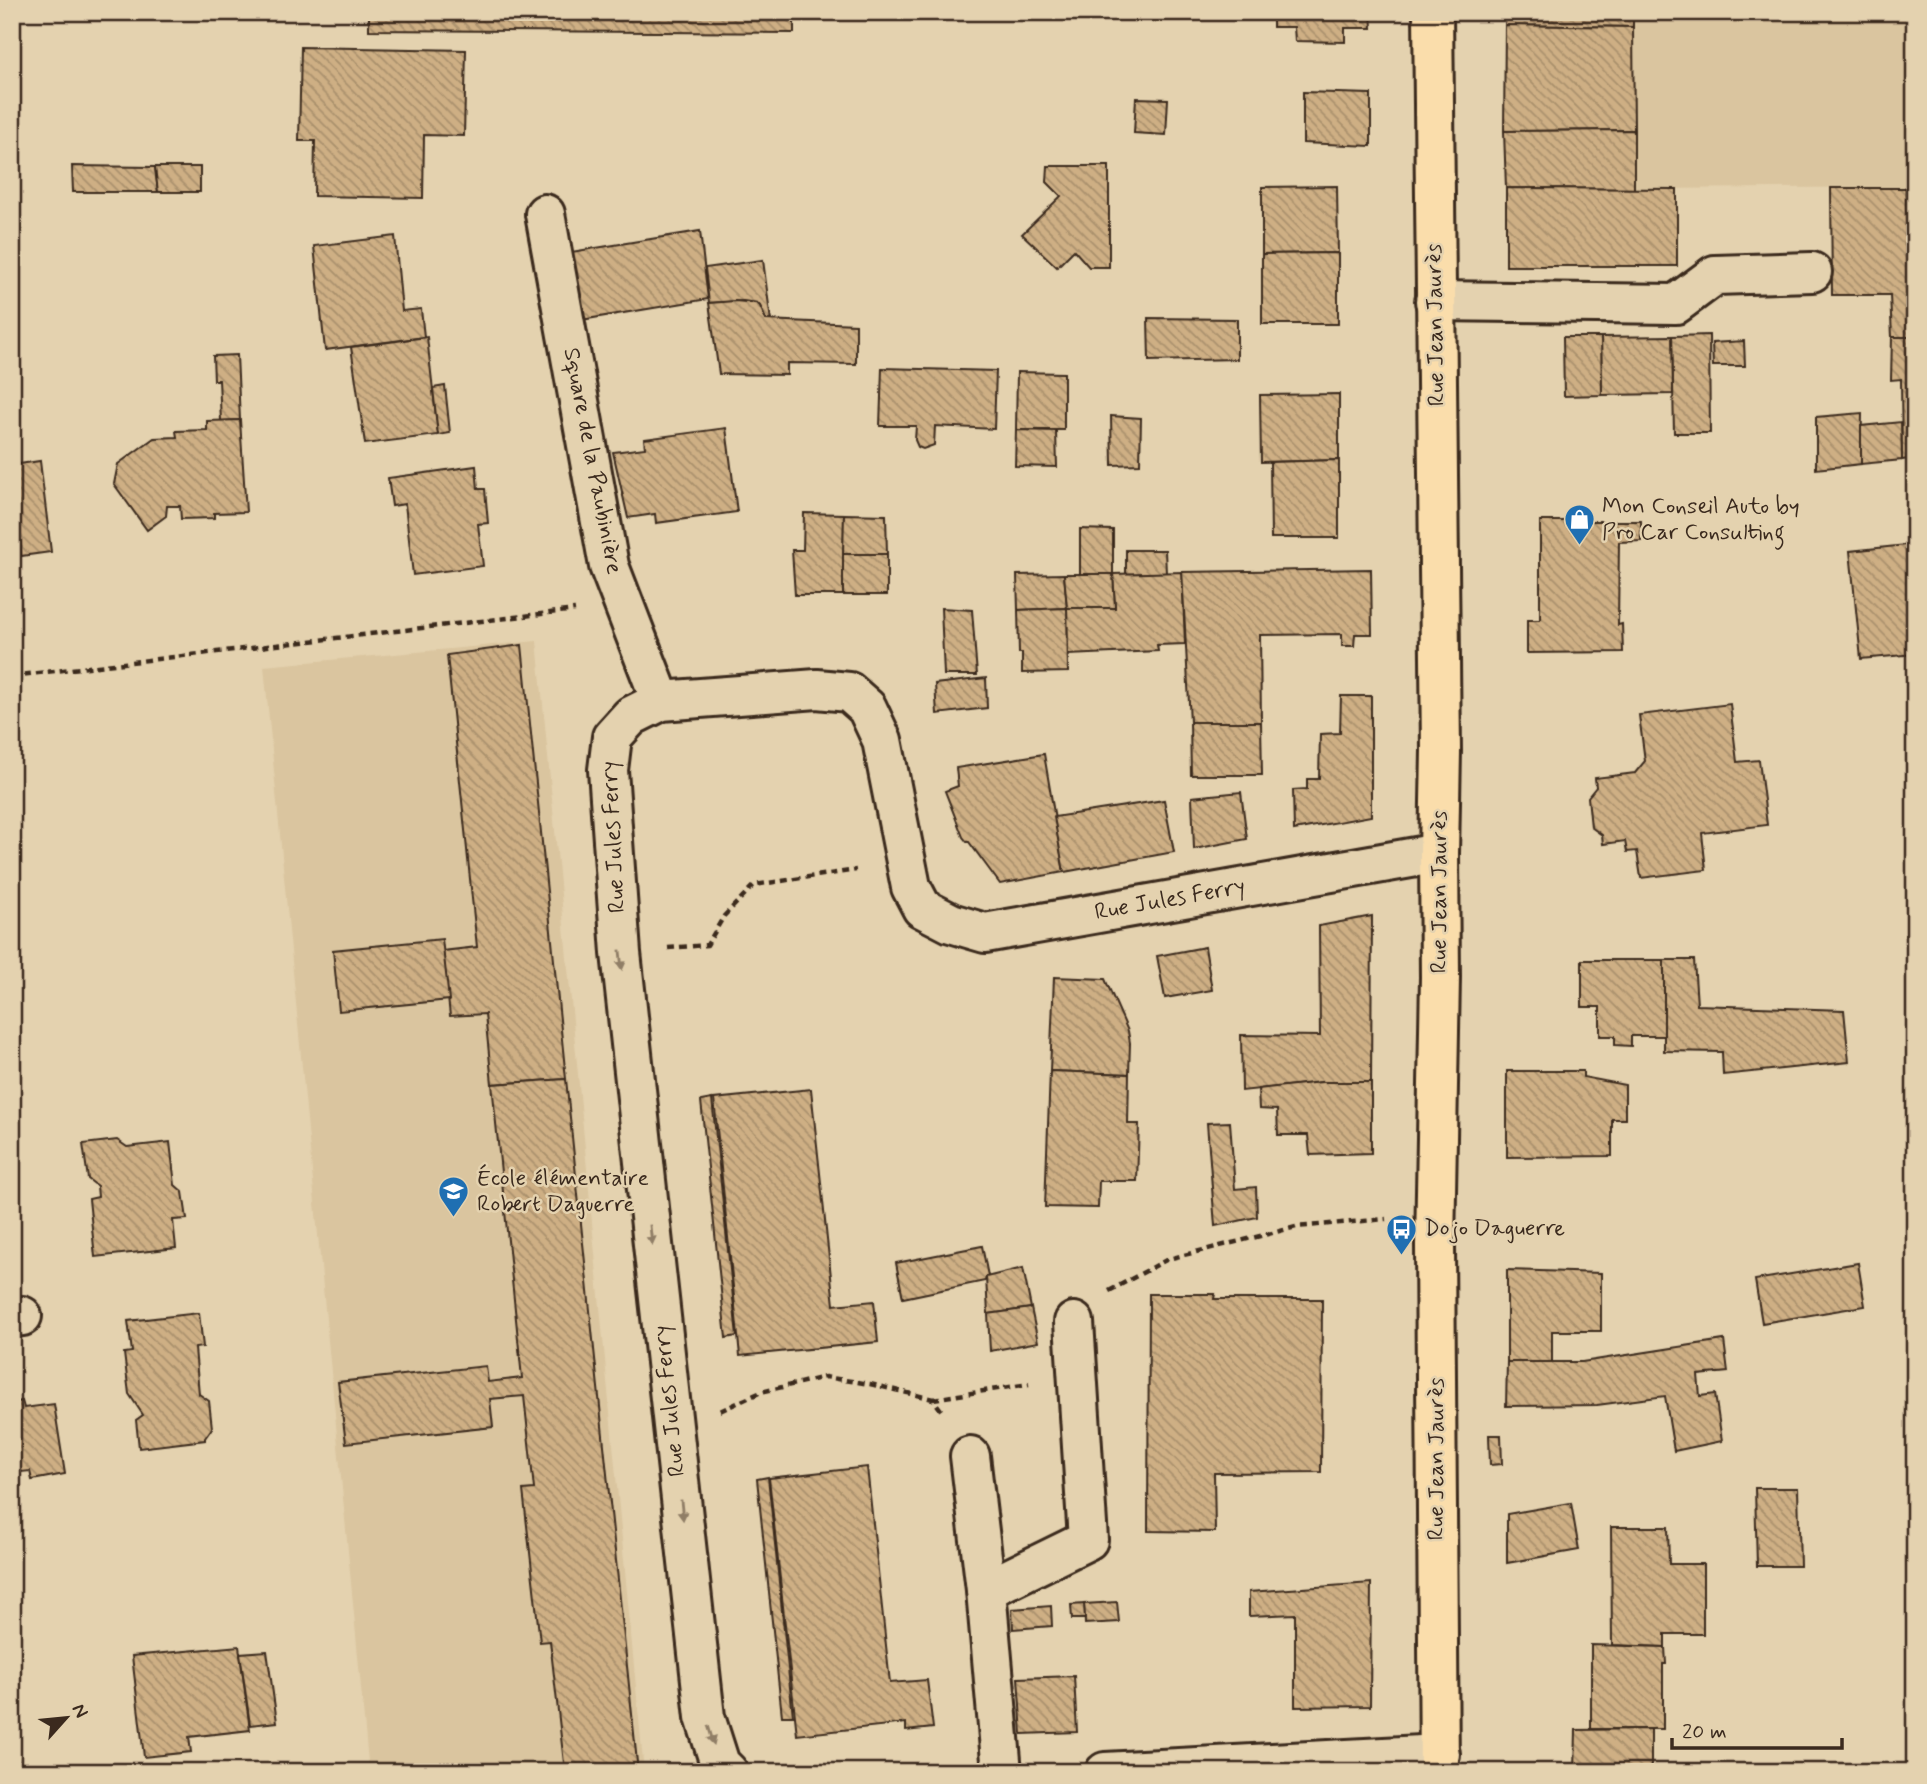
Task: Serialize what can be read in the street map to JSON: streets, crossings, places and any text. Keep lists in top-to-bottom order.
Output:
{
  "streets": {
    "main road": ["Rue Jean Jaurès"],
    "street": ["Square de la Paubinière", "Rue Jules Ferry"]
  },
  "crossings": [
    ["Rue Jean Jaurès", "Rue Jules Ferry"],
    ["Square de la Paubinière", "Rue Jules Ferry"]
  ],
  "one_way": ["Rue Jules Ferry"],
  "places": {
    "shop": ["Mon Conseil Auto by Pro Car Consulting"],
    "school or university": ["École élémentaire Robert Daguerre"],
    "bus stop": ["Dojo Daguerre"]
  },
  "scale_bar": "20 m",
  "north": "top right"
}
